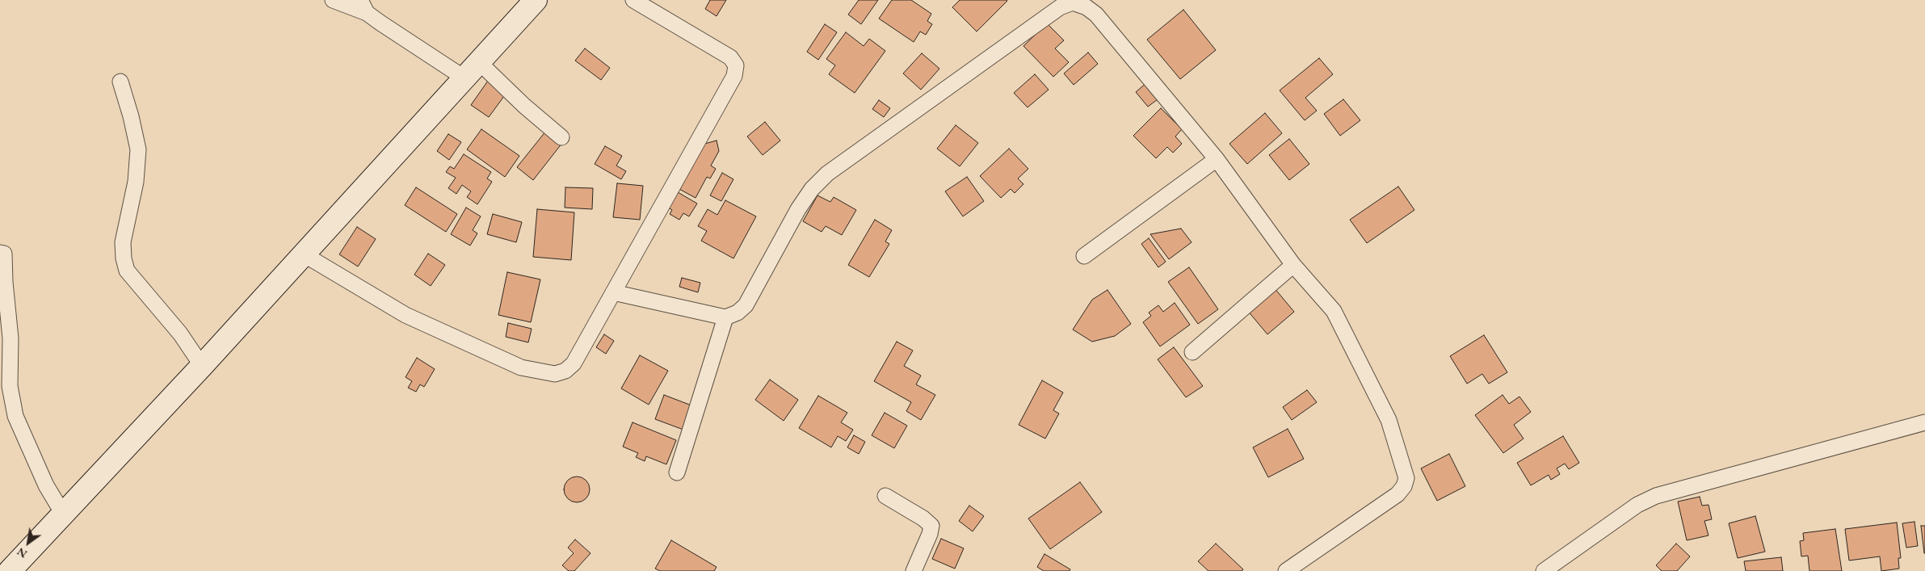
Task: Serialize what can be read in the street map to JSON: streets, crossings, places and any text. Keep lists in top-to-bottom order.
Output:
{
  "north": "bottom left"
}
